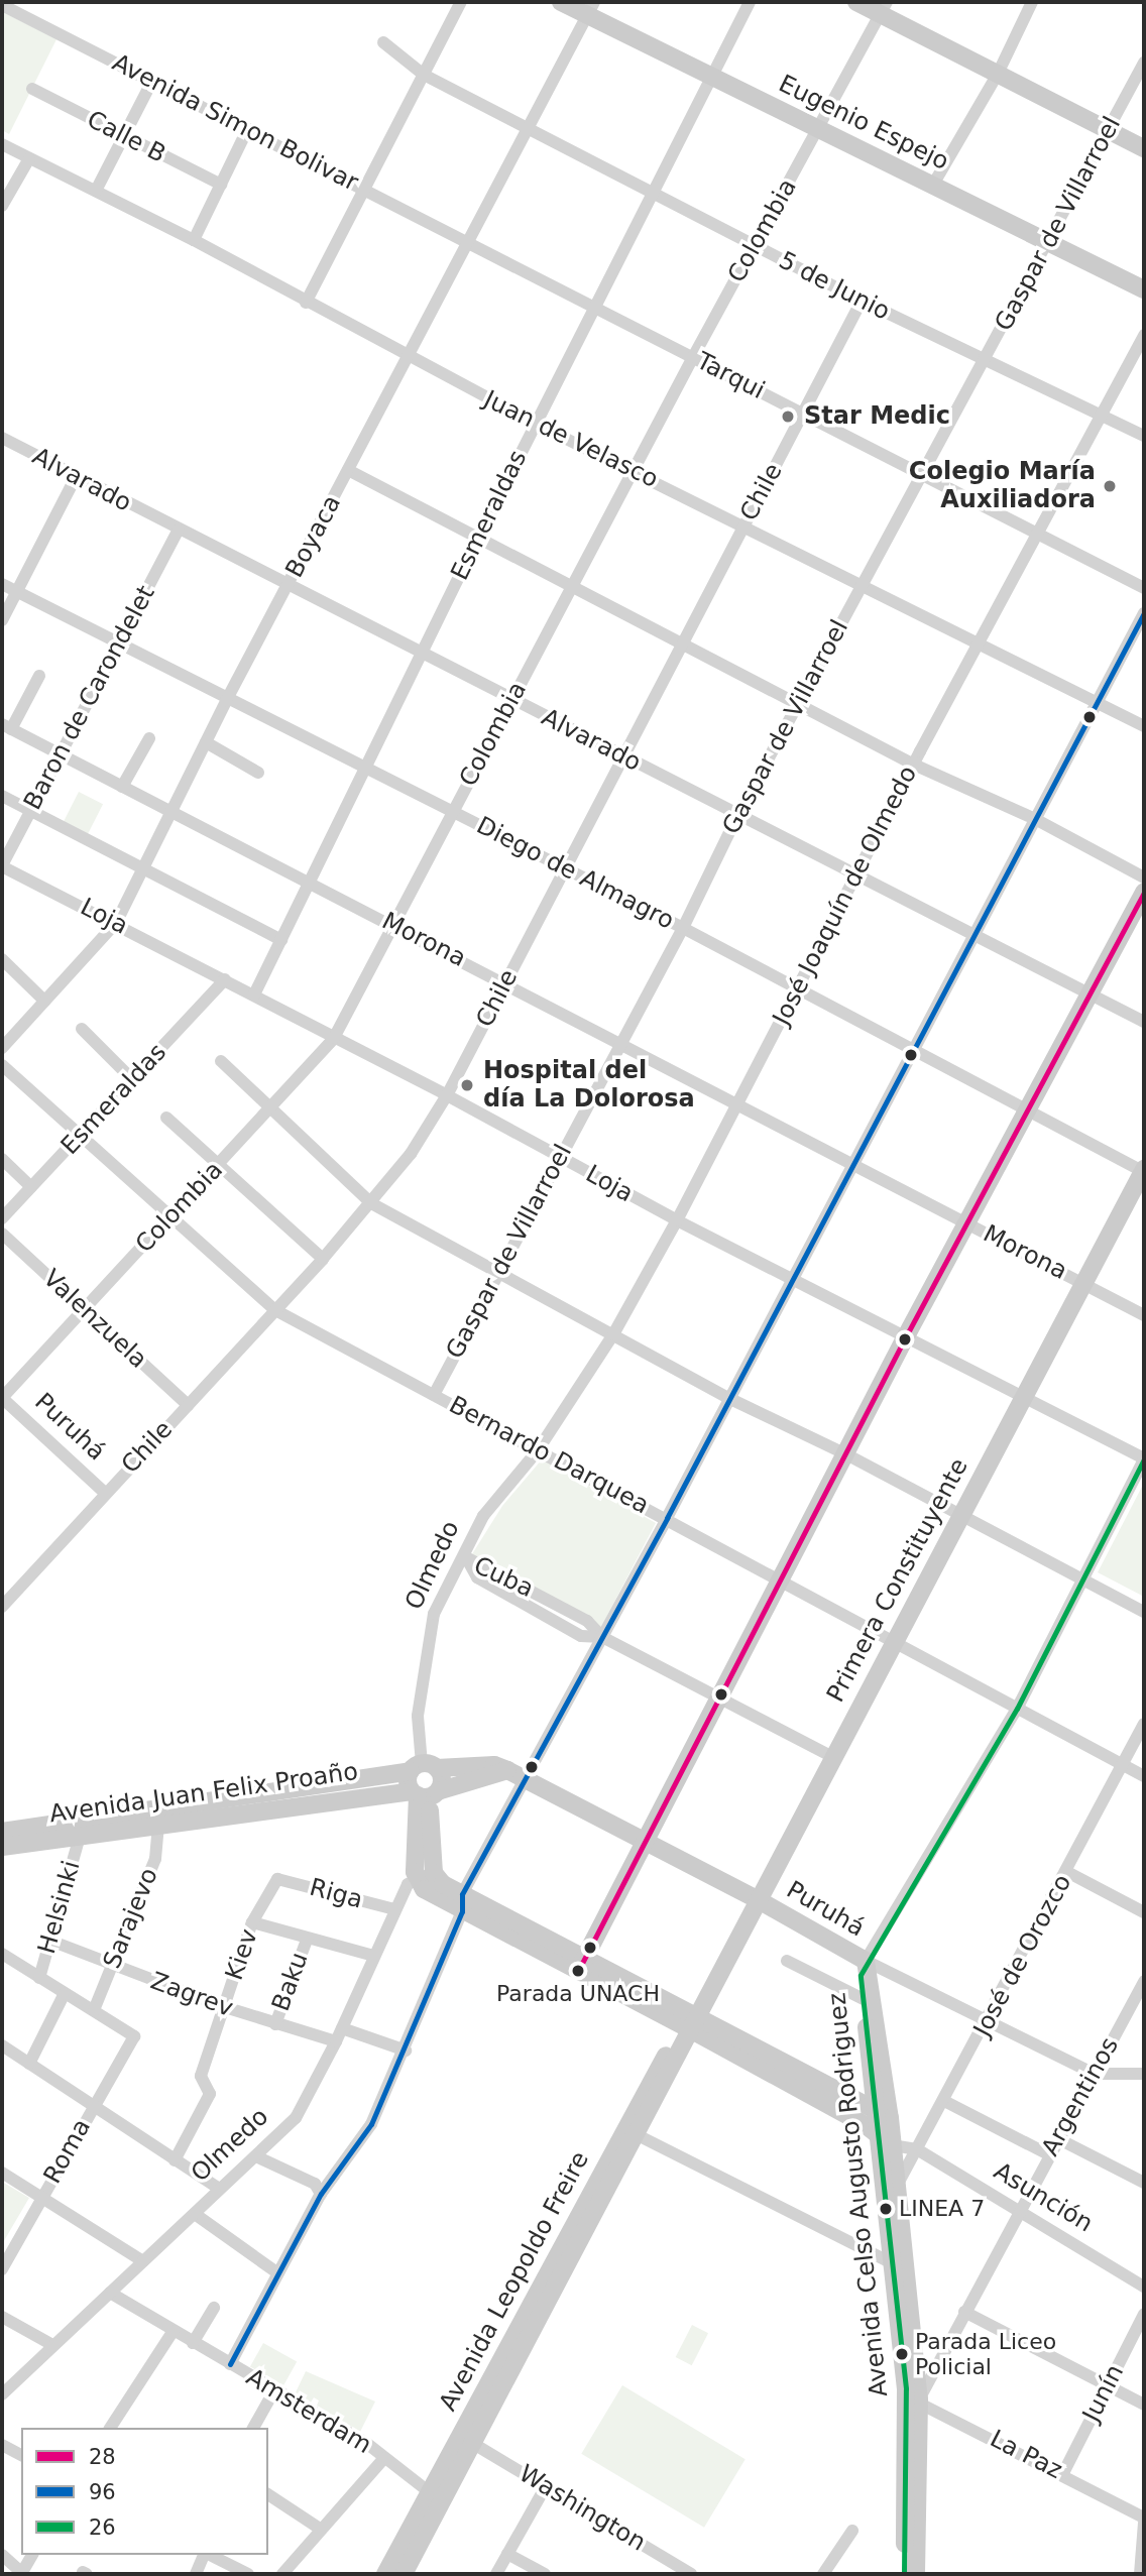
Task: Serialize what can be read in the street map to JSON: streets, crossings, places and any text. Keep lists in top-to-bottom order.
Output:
{
  "streets": {
    "street": [
      "Avenida Simon Bolivar",
      "Eugenio Espejo",
      "Calle B",
      "Gaspar de Villarroel",
      "Colombia",
      "5 de Junio",
      "Tarqui",
      "Juan de Velasco",
      "Alvarado",
      "Chile",
      "Esmeraldas",
      "Boyaca",
      "Baron de Carondelet",
      "Diego de Almagro",
      "José Joaquín de Olmedo",
      "Loja",
      "Morona",
      "Valenzuela",
      "Puruhá",
      "Bernardo Darquea",
      "Olmedo",
      "Cuba",
      "Primera Constituyente",
      "Avenida Juan Felix Proaño",
      "Riga",
      "Helsinki",
      "Sarajevo",
      "Kiev",
      "José de Orozco",
      "Baku",
      "Zagrev",
      "Argentinos",
      "Roma",
      "Avenida Celso Augusto Rodriguez",
      "Asunción",
      "Avenida Leopoldo Freire",
      "Junín",
      "Amsterdam",
      "La Paz",
      "Washington"
    ]
  },
  "crossings": [
    ["Avenida Simon Bolivar", "Tarqui"],
    ["Avenida Simon Bolivar", "Boyaca"],
    ["Eugenio Espejo", "Gaspar de Villarroel"],
    ["Eugenio Espejo", "Colombia"],
    ["Eugenio Espejo", "Esmeraldas"],
    ["Eugenio Espejo", "Boyaca"],
    ["Gaspar de Villarroel", "5 de Junio"],
    ["Gaspar de Villarroel", "Tarqui"],
    ["Gaspar de Villarroel", "Juan de Velasco"],
    ["Gaspar de Villarroel", "Alvarado"],
    ["Gaspar de Villarroel", "Diego de Almagro"],
    ["Gaspar de Villarroel", "Loja"],
    ["Gaspar de Villarroel", "Morona"],
    ["Gaspar de Villarroel", "Bernardo Darquea"],
    ["Colombia", "5 de Junio"],
    ["Colombia", "Tarqui"],
    ["Colombia", "Juan de Velasco"],
    ["Colombia", "Alvarado"],
    ["Colombia", "Diego de Almagro"],
    ["Colombia", "Loja"],
    ["Colombia", "Morona"],
    ["Colombia", "Valenzuela"],
    ["Colombia", "Puruhá"],
    ["Colombia", "Bernardo Darquea"],
    ["5 de Junio", "Chile"],
    ["5 de Junio", "Esmeraldas"],
    ["5 de Junio", "Boyaca"],
    ["5 de Junio", "José Joaquín de Olmedo"],
    ["Tarqui", "Chile"],
    ["Tarqui", "Esmeraldas"],
    ["Tarqui", "Boyaca"],
    ["Tarqui", "José Joaquín de Olmedo"],
    ["Juan de Velasco", "Chile"],
    ["Juan de Velasco", "Esmeraldas"],
    ["Juan de Velasco", "Boyaca"],
    ["Juan de Velasco", "José Joaquín de Olmedo"],
    ["Alvarado", "Chile"],
    ["Alvarado", "Esmeraldas"],
    ["Alvarado", "Boyaca"],
    ["Alvarado", "Baron de Carondelet"],
    ["Alvarado", "José Joaquín de Olmedo"],
    ["Chile", "Diego de Almagro"],
    ["Chile", "Loja"],
    ["Chile", "Morona"],
    ["Chile", "Valenzuela"],
    ["Chile", "Puruhá"],
    ["Chile", "Bernardo Darquea"],
    ["Esmeraldas", "Diego de Almagro"],
    ["Esmeraldas", "Loja"],
    ["Esmeraldas", "Morona"],
    ["Esmeraldas", "Bernardo Darquea"],
    ["Boyaca", "Diego de Almagro"],
    ["Boyaca", "Loja"],
    ["Boyaca", "Morona"],
    ["Baron de Carondelet", "Diego de Almagro"],
    ["Baron de Carondelet", "Loja"],
    ["Baron de Carondelet", "Morona"],
    ["Diego de Almagro", "José Joaquín de Olmedo"],
    ["Diego de Almagro", "Primera Constituyente"],
    ["José Joaquín de Olmedo", "Loja"],
    ["José Joaquín de Olmedo", "Morona"],
    ["José Joaquín de Olmedo", "Bernardo Darquea"],
    ["José Joaquín de Olmedo", "Olmedo"],
    ["Loja", "Primera Constituyente"],
    ["Morona", "Primera Constituyente"],
    ["Puruhá", "Primera Constituyente"],
    ["Puruhá", "Avenida Juan Felix Proaño"],
    ["Puruhá", "José de Orozco"],
    ["Puruhá", "Argentinos"],
    ["Puruhá", "Avenida Celso Augusto Rodriguez"],
    ["Bernardo Darquea", "Olmedo"],
    ["Bernardo Darquea", "Primera Constituyente"],
    ["Bernardo Darquea", "José de Orozco"],
    ["Olmedo", "Cuba"],
    ["Olmedo", "Avenida Juan Felix Proaño"],
    ["Olmedo", "Riga"],
    ["Olmedo", "Zagrev"],
    ["Olmedo", "Amsterdam"],
    ["Cuba", "Primera Constituyente"],
    ["Primera Constituyente", "Asunción"],
    ["Primera Constituyente", "Avenida Leopoldo Freire"],
    ["Avenida Juan Felix Proaño", "Helsinki"],
    ["Avenida Juan Felix Proaño", "Sarajevo"],
    ["Riga", "Kiev"],
    ["Helsinki", "Zagrev"],
    ["Sarajevo", "Zagrev"],
    ["Sarajevo", "Roma"],
    ["Kiev", "Zagrev"],
    ["José de Orozco", "Avenida Celso Augusto Rodriguez"],
    ["José de Orozco", "Asunción"],
    ["Baku", "Zagrev"],
    ["Argentinos", "Avenida Celso Augusto Rodriguez"],
    ["Argentinos", "Asunción"],
    ["Argentinos", "La Paz"],
    ["Avenida Celso Augusto Rodriguez", "Asunción"],
    ["Avenida Celso Augusto Rodriguez", "La Paz"],
    ["Asunción", "Avenida Leopoldo Freire"],
    ["Avenida Leopoldo Freire", "Amsterdam"],
    ["Avenida Leopoldo Freire", "Washington"],
    ["Junín", "La Paz"]
  ],
  "places": [
    "Star Medic",
    "Colegio María Auxiliadora",
    "Hospital del día La Dolorosa",
    "Parada UNACH",
    "LINEA 7",
    "Parada Liceo Policial"
  ],
  "lines": ["transit line 96", "transit line 28", "transit line 26"],
  "legend": ["28", "96", "26"]
}
